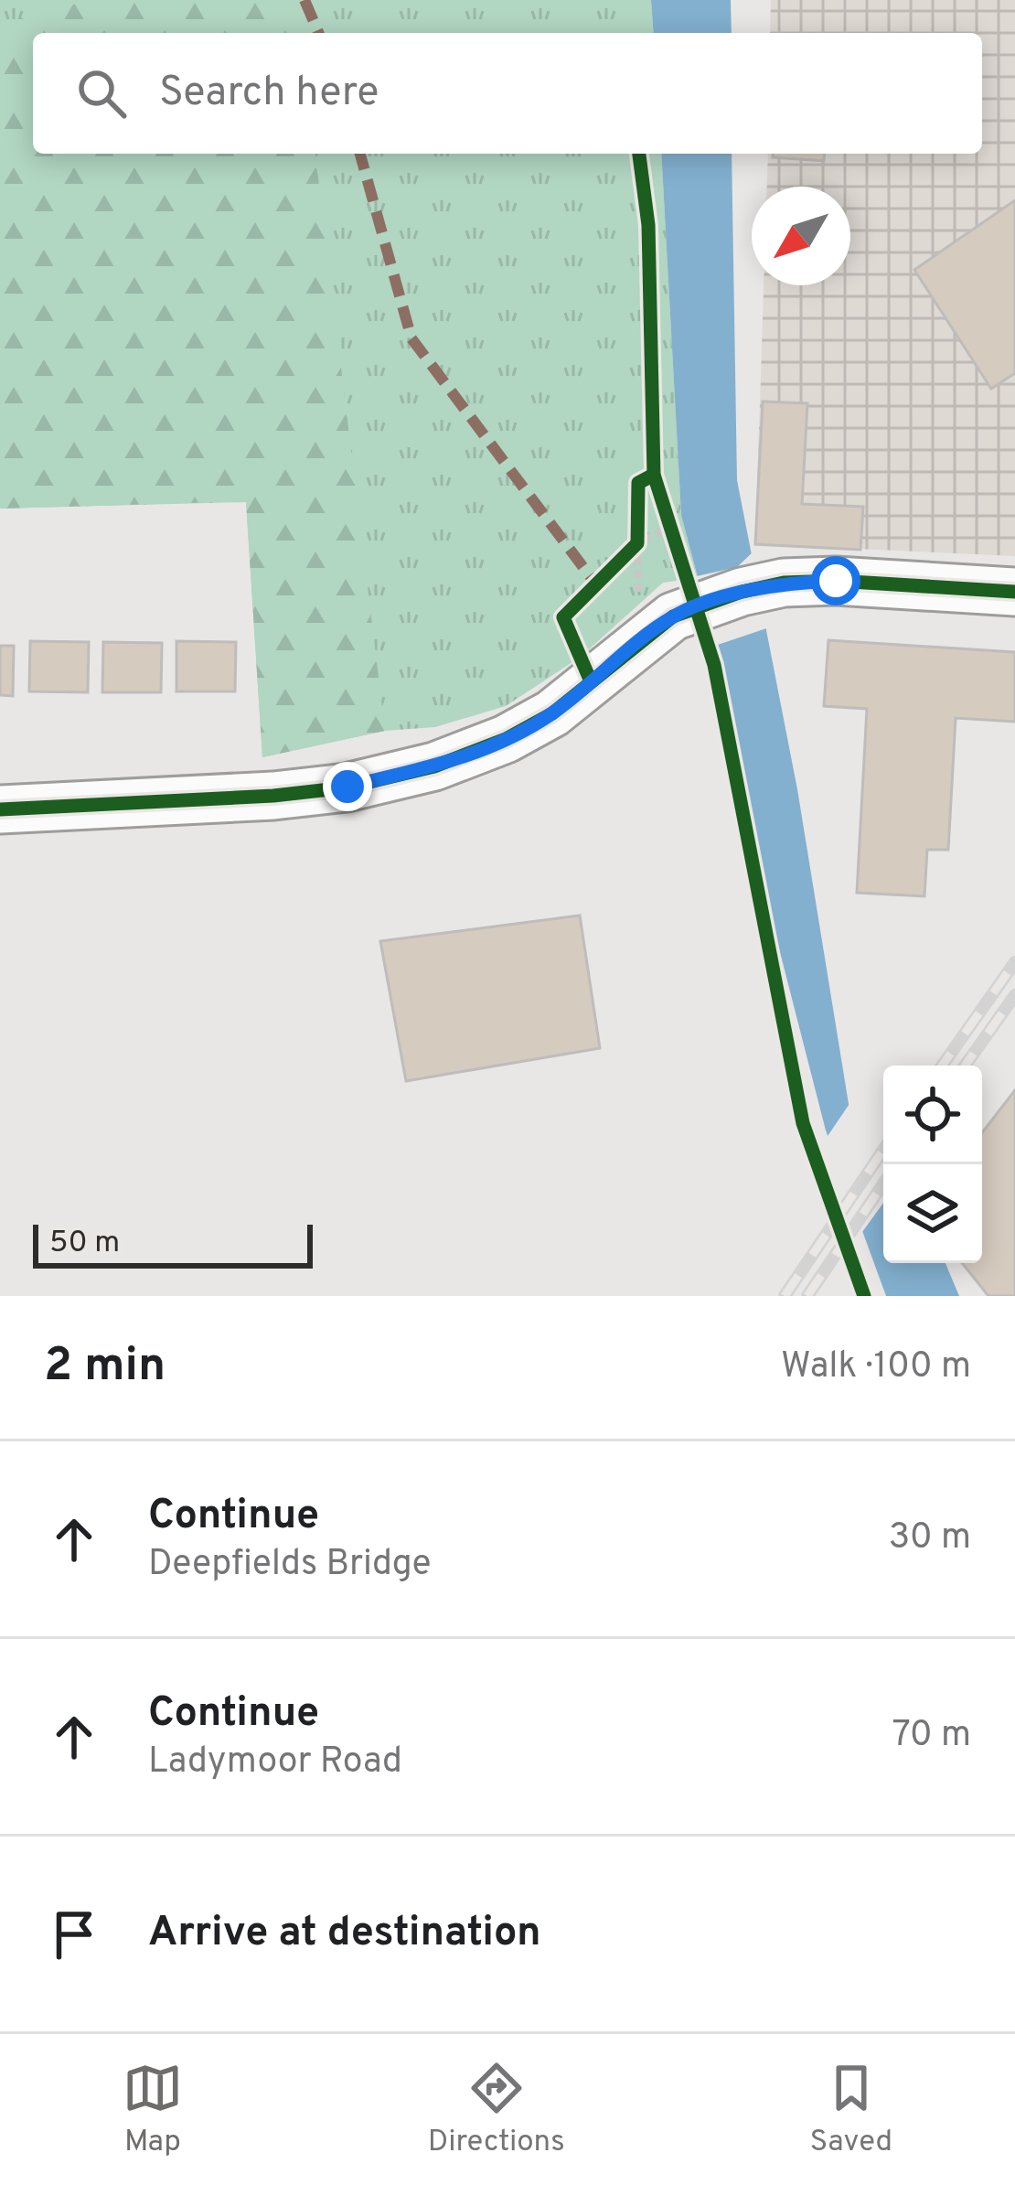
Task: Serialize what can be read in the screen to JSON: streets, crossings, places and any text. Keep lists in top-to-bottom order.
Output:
{
  "scale_bar": "50 m",
  "north": "bottom left",
  "page": {
    "search": "Search here",
    "scale": "50 m",
    "heading": ["2 min", "Walk · 100 m"],
    "list": [
      ["Continue", "Deepfields Bridge", "30 m"],
      ["Continue", "Ladymoor Road", "70 m"],
      "Arrive at destination"
    ],
    "nav": ["Map", "Directions", "Saved"]
  }
}
